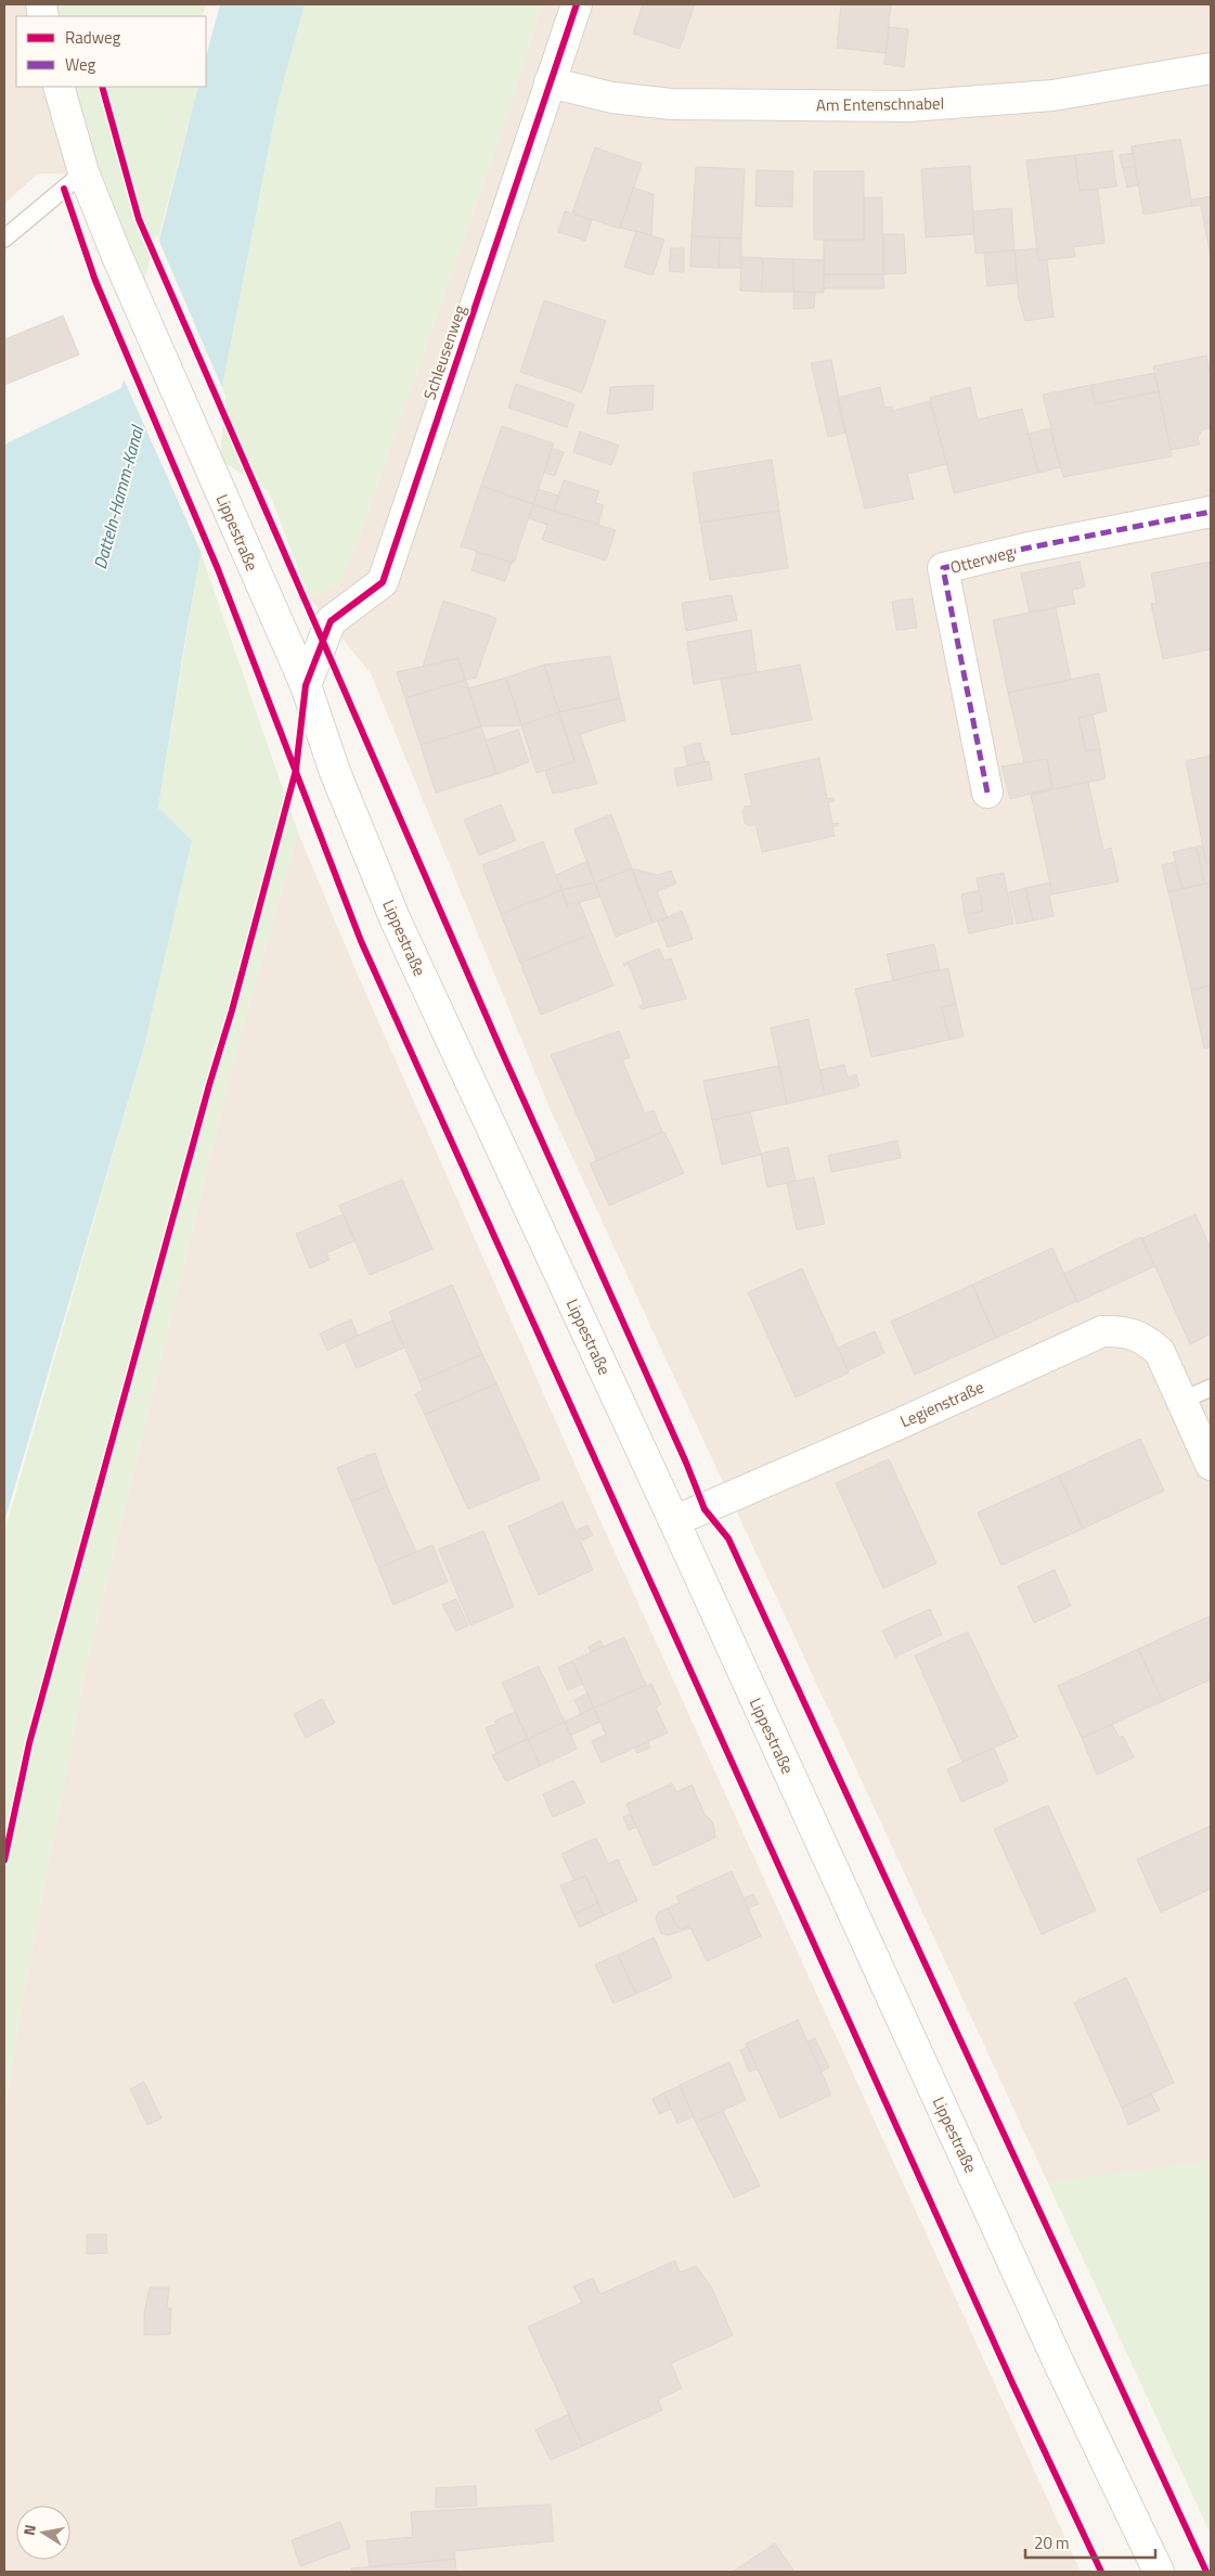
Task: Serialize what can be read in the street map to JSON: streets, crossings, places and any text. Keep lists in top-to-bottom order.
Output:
{
  "streets": {
    "main road": [
      "Am Entenschnabel",
      "Schleusenweg",
      "Lippestraße",
      "Otterweg",
      "Legienstraße"
    ]
  },
  "crossings": [
    ["Am Entenschnabel", "Schleusenweg"],
    ["Schleusenweg", "Lippestraße"],
    ["Lippestraße", "Legienstraße"]
  ],
  "water": ["Datteln-Hamm-Kanal"],
  "legend": ["Radweg", "Weg"],
  "scale_bar": "20 m",
  "north": "left"
}
